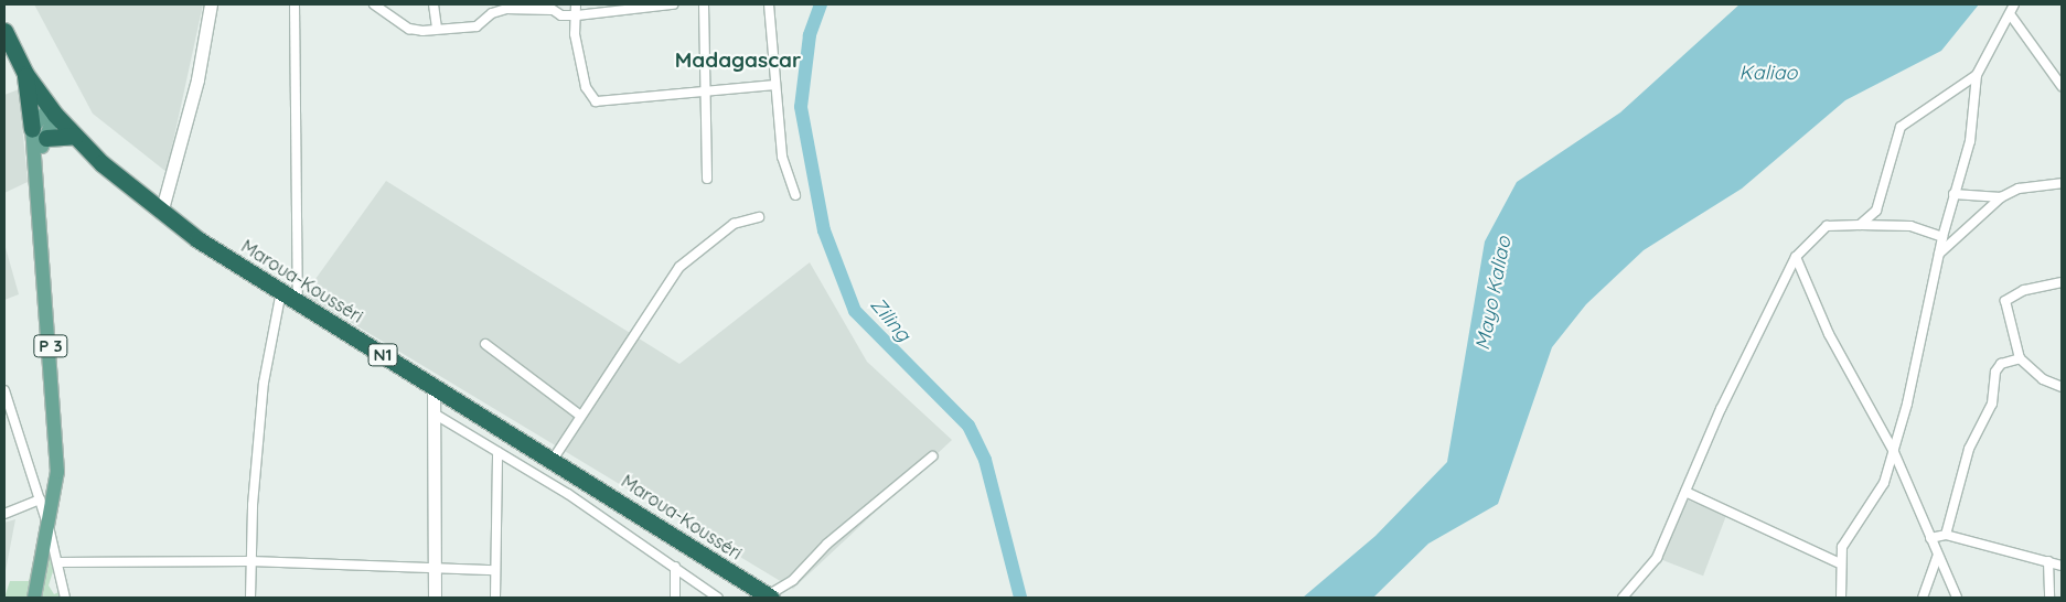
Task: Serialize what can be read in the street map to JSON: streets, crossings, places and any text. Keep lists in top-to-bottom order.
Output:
{
  "streets": {
    "highway": ["Maroua-Kousséri", "N1"],
    "main road": ["P 3"]
  },
  "crossings": [
    ["Maroua-Kousséri", "P 3"]
  ],
  "districts": ["Madagascar"],
  "water": ["Kaliao", "Mayo Kaliao", "Ziling"]
}
